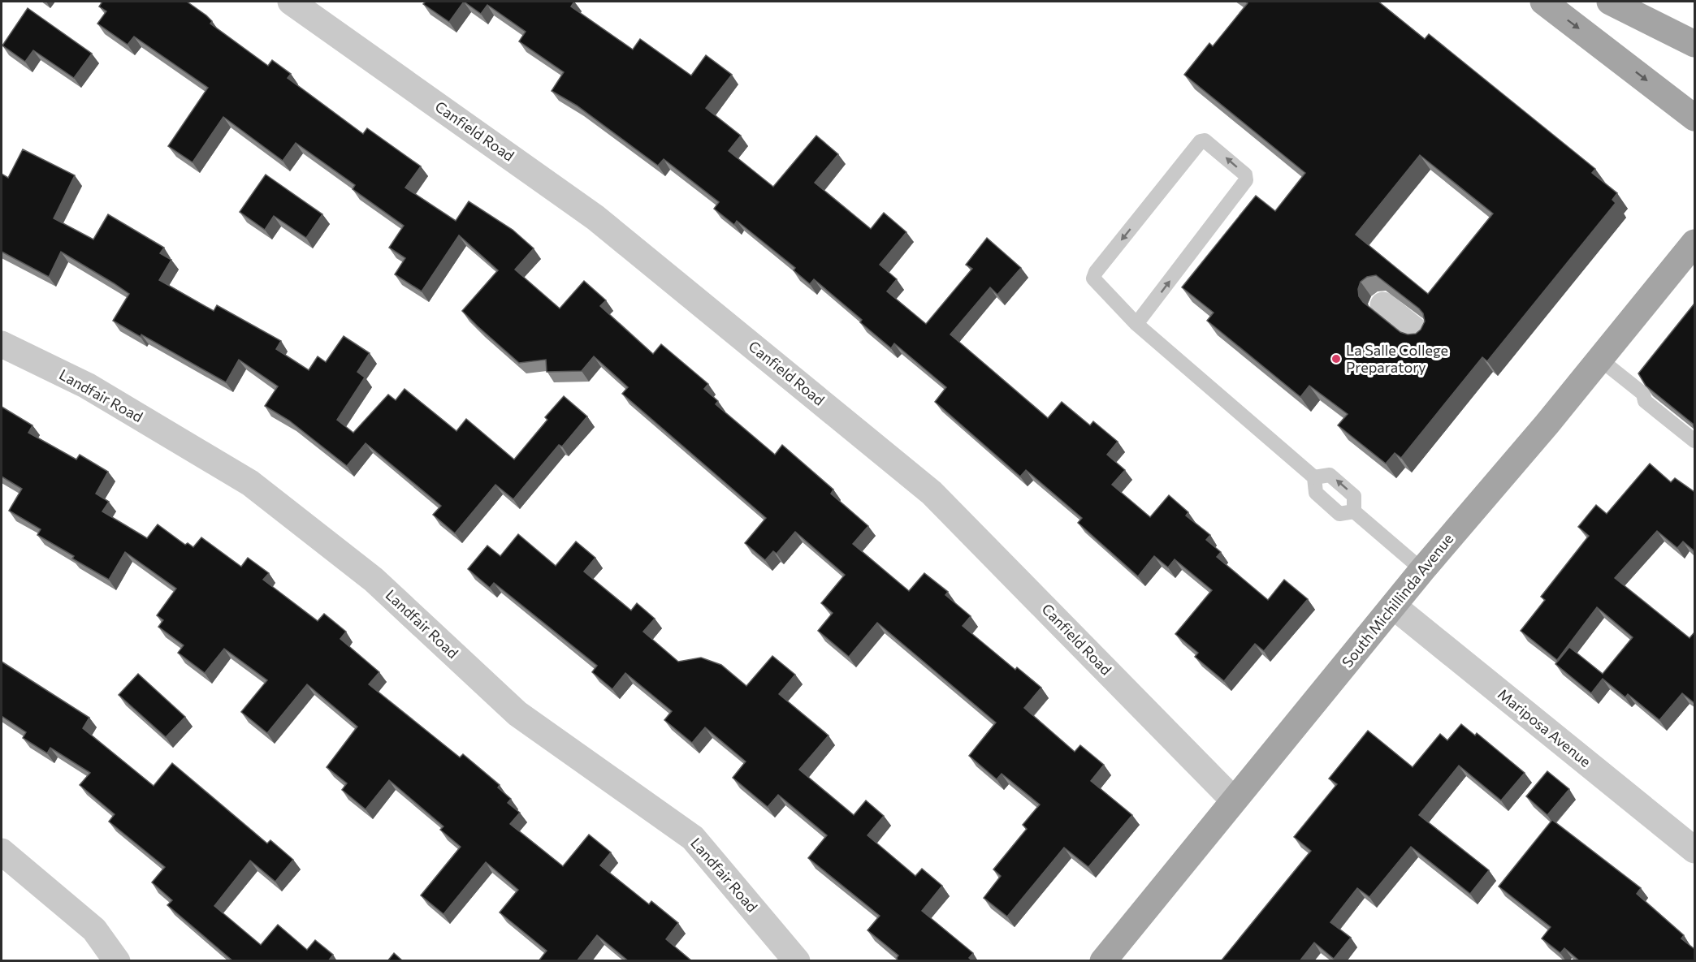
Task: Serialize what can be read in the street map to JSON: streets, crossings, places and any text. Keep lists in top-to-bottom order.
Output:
{
  "streets": {
    "main road": ["South Michillinda Avenue"],
    "street": ["Canfield Road", "Landfair Road", "Mariposa Avenue"]
  },
  "crossings": [
    ["Canfield Road", "South Michillinda Avenue"],
    ["South Michillinda Avenue", "Mariposa Avenue"]
  ],
  "places": ["La Salle College Preparatory"]
}
